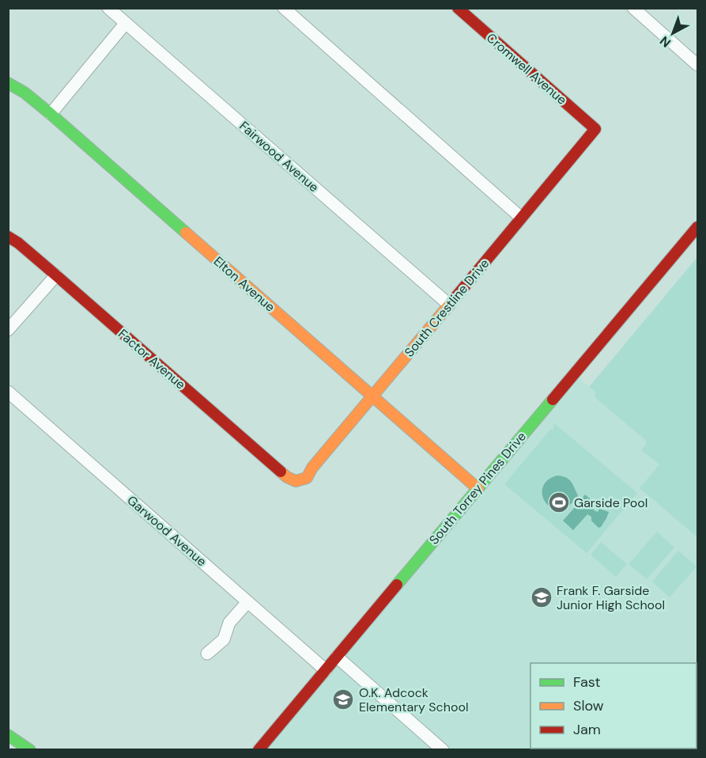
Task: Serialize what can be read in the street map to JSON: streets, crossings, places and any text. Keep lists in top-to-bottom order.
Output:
{
  "streets": {
    "main road": [
      "Cromwell Avenue",
      "Elton Avenue",
      "South Crestline Drive",
      "Factor Avenue",
      "South Torrey Pines Drive"
    ],
    "street": ["Fairwood Avenue", "Garwood Avenue"]
  },
  "crossings": [
    ["Cromwell Avenue", "South Crestline Drive"],
    ["Fairwood Avenue", "South Crestline Drive"],
    ["Elton Avenue", "South Crestline Drive"],
    ["Elton Avenue", "South Torrey Pines Drive"],
    ["South Crestline Drive", "Factor Avenue"],
    ["South Torrey Pines Drive", "Garwood Avenue"]
  ],
  "places": {
    "sports": ["Garside Pool"],
    "school or university": ["Frank F. Garside Junior High School", "O.K. Adcock Elementary School"]
  },
  "legend": ["Fast", "Slow", "Jam"],
  "north": "bottom left"
}
